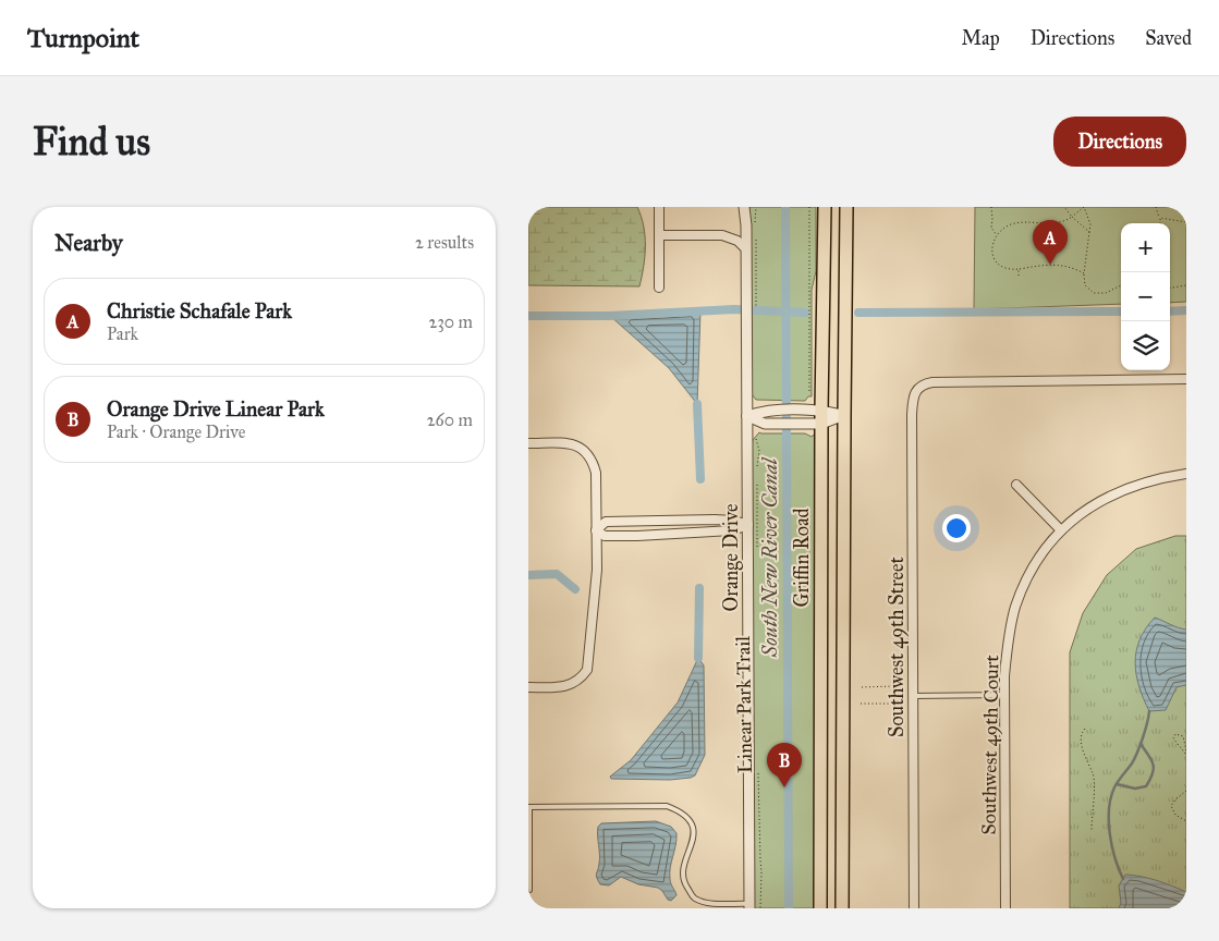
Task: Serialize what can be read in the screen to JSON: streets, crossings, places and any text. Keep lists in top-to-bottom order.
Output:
{
  "streets": {
    "main road": ["Griffin Road"],
    "street": ["Orange Drive", "Southwest 49th Street", "Southwest 49th Court"],
    "path": ["Linear Park Trail"]
  },
  "water": ["South New River Canal"],
  "page": {
    "header": "Turnpoint",
    "nav": ["Map", "Directions", "Saved"],
    "buttons": "Directions",
    "title": "Find us",
    "heading": ["Nearby", "2 results"],
    "pins": ["A", "B"],
    "map_buttons": ["+", "−"],
    "list": [
      {
        "mark": "A",
        "name": "Christie Schafale Park",
        "note": "Park",
        "value": "230 m"
      },
      {
        "mark": "B",
        "name": "Orange Drive Linear Park",
        "note": "Park · Orange Drive",
        "value": "260 m"
      }
    ]
  }
}
